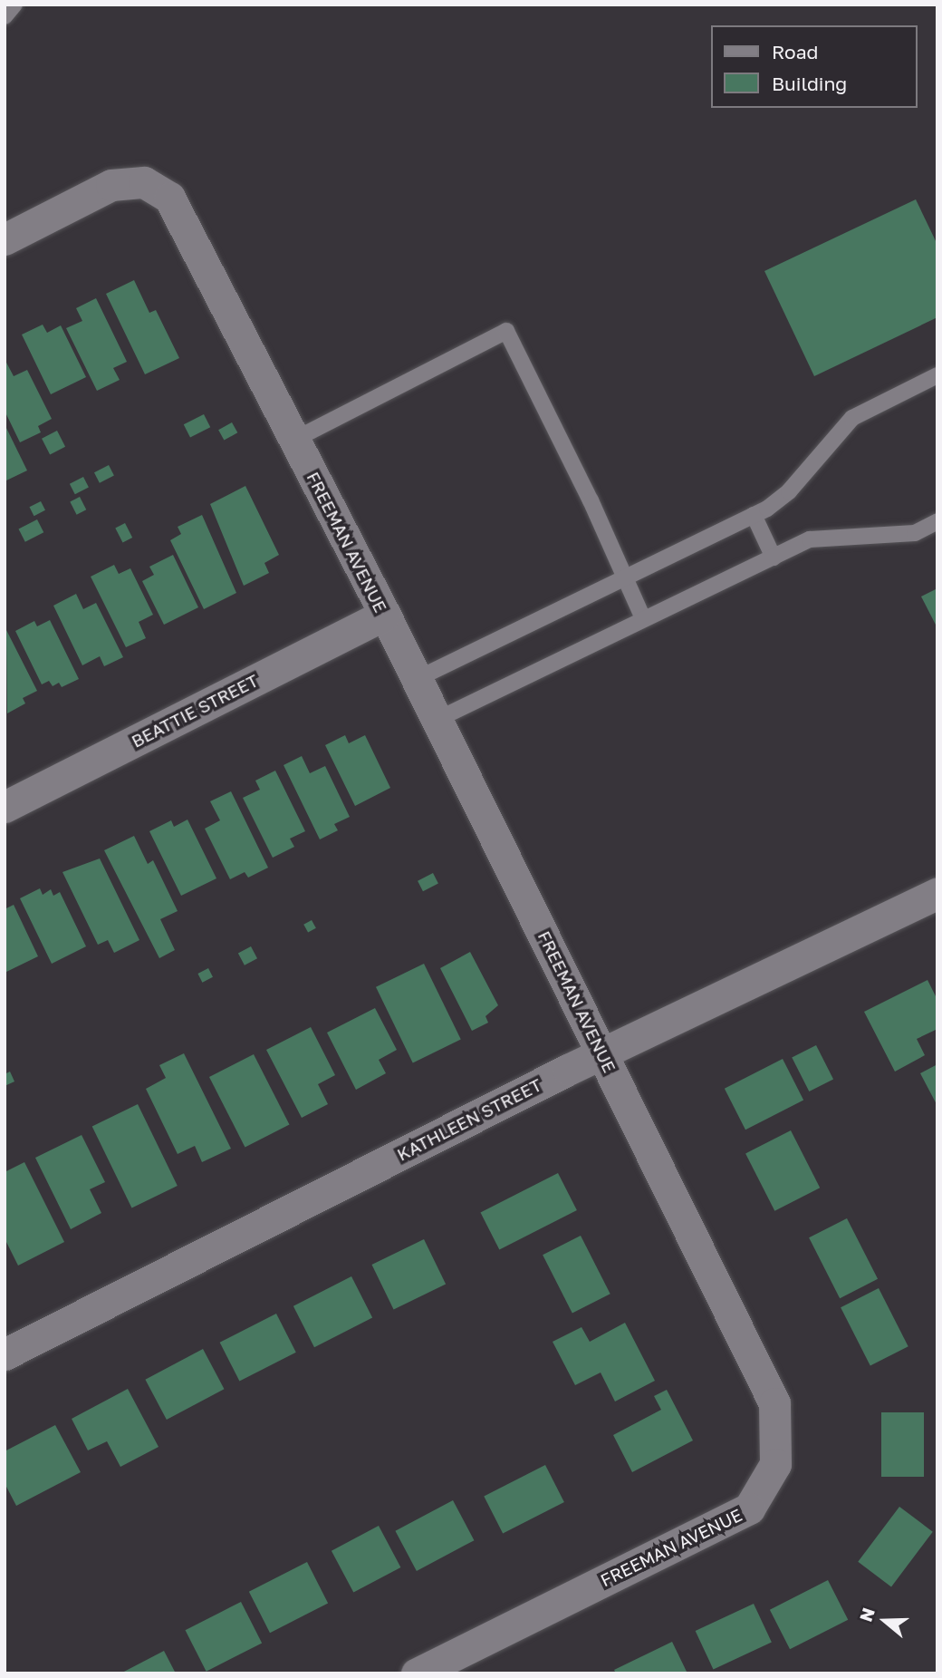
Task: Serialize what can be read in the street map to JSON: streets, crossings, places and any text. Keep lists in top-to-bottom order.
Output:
{
  "streets": {
    "street": ["FREEMAN AVENUE", "BEATTIE STREET", "KATHLEEN STREET"]
  },
  "crossings": [
    ["FREEMAN AVENUE", "BEATTIE STREET"],
    ["FREEMAN AVENUE", "KATHLEEN STREET"]
  ],
  "legend": ["Road", "Building"],
  "north": "left"
}
